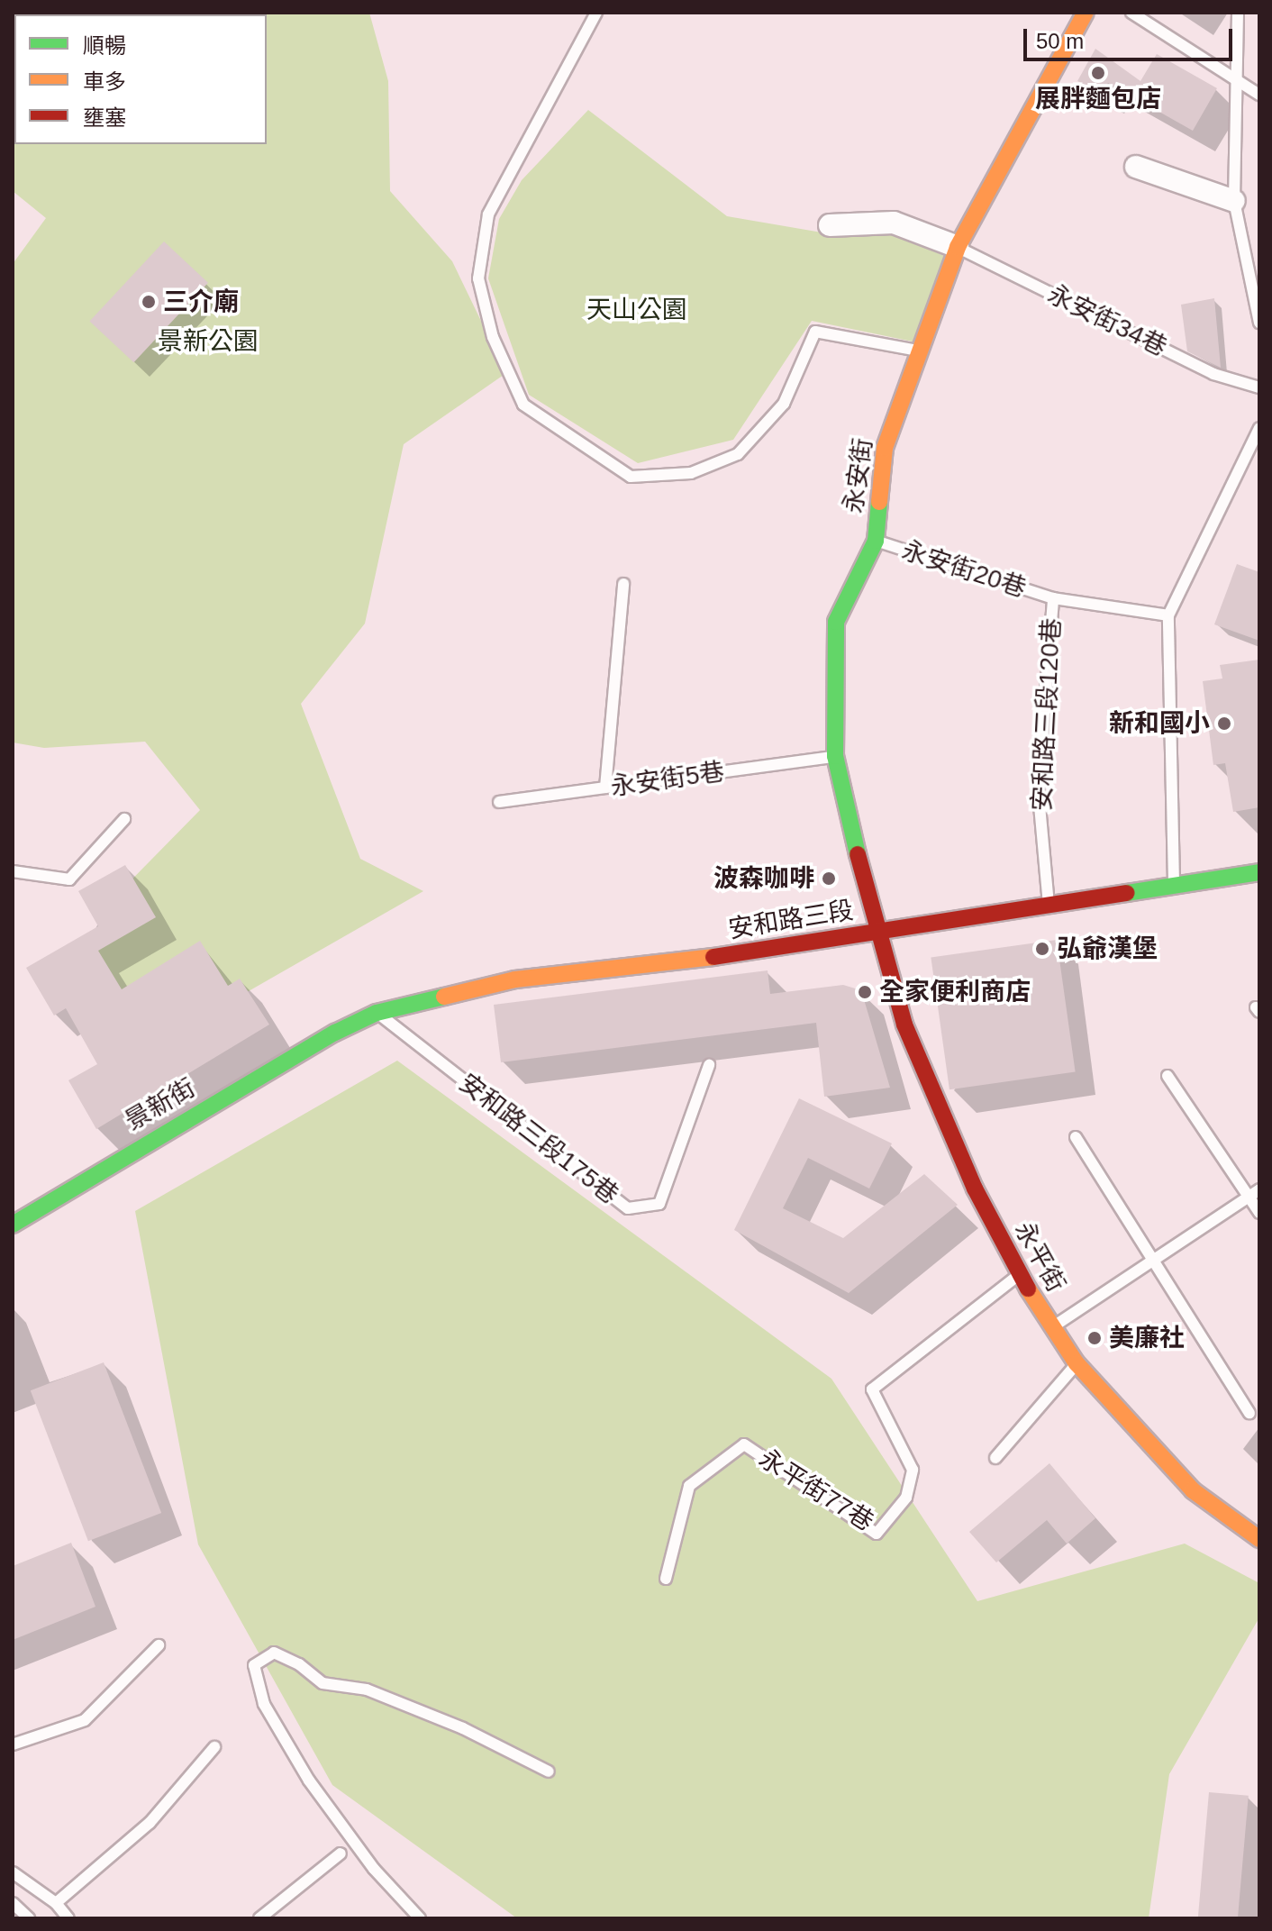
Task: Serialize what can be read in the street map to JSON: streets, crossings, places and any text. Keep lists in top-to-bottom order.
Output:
{
  "streets": {
    "street": [
      "永安街",
      "安和路三段",
      "景新街",
      "永平街"
    ],
    "lane": [
      "永安街34巷",
      "永安街20巷",
      "安和路三段120巷",
      "永安街5巷",
      "安和路三段175巷",
      "永平街77巷"
    ]
  },
  "crossings": [
    ["永安街34巷", "永安街"],
    ["永安街", "永安街20巷"],
    ["永安街", "永安街5巷"],
    ["永安街", "安和路三段"],
    ["永安街", "永平街"],
    ["永安街20巷", "安和路三段120巷"],
    ["安和路三段120巷", "安和路三段"],
    ["安和路三段", "景新街"],
    ["安和路三段", "安和路三段175巷"],
    ["安和路三段", "永平街"],
    ["永平街", "永平街77巷"]
  ],
  "parks": ["天山公園", "景新公園"],
  "places": [
    "展胖麵包店",
    "三介廟",
    "新和國小",
    "波森咖啡",
    "弘爺漢堡",
    "全家便利商店",
    "美廉社"
  ],
  "legend": ["順暢", "車多", "壅塞"],
  "scale_bar": "50 m"
}
